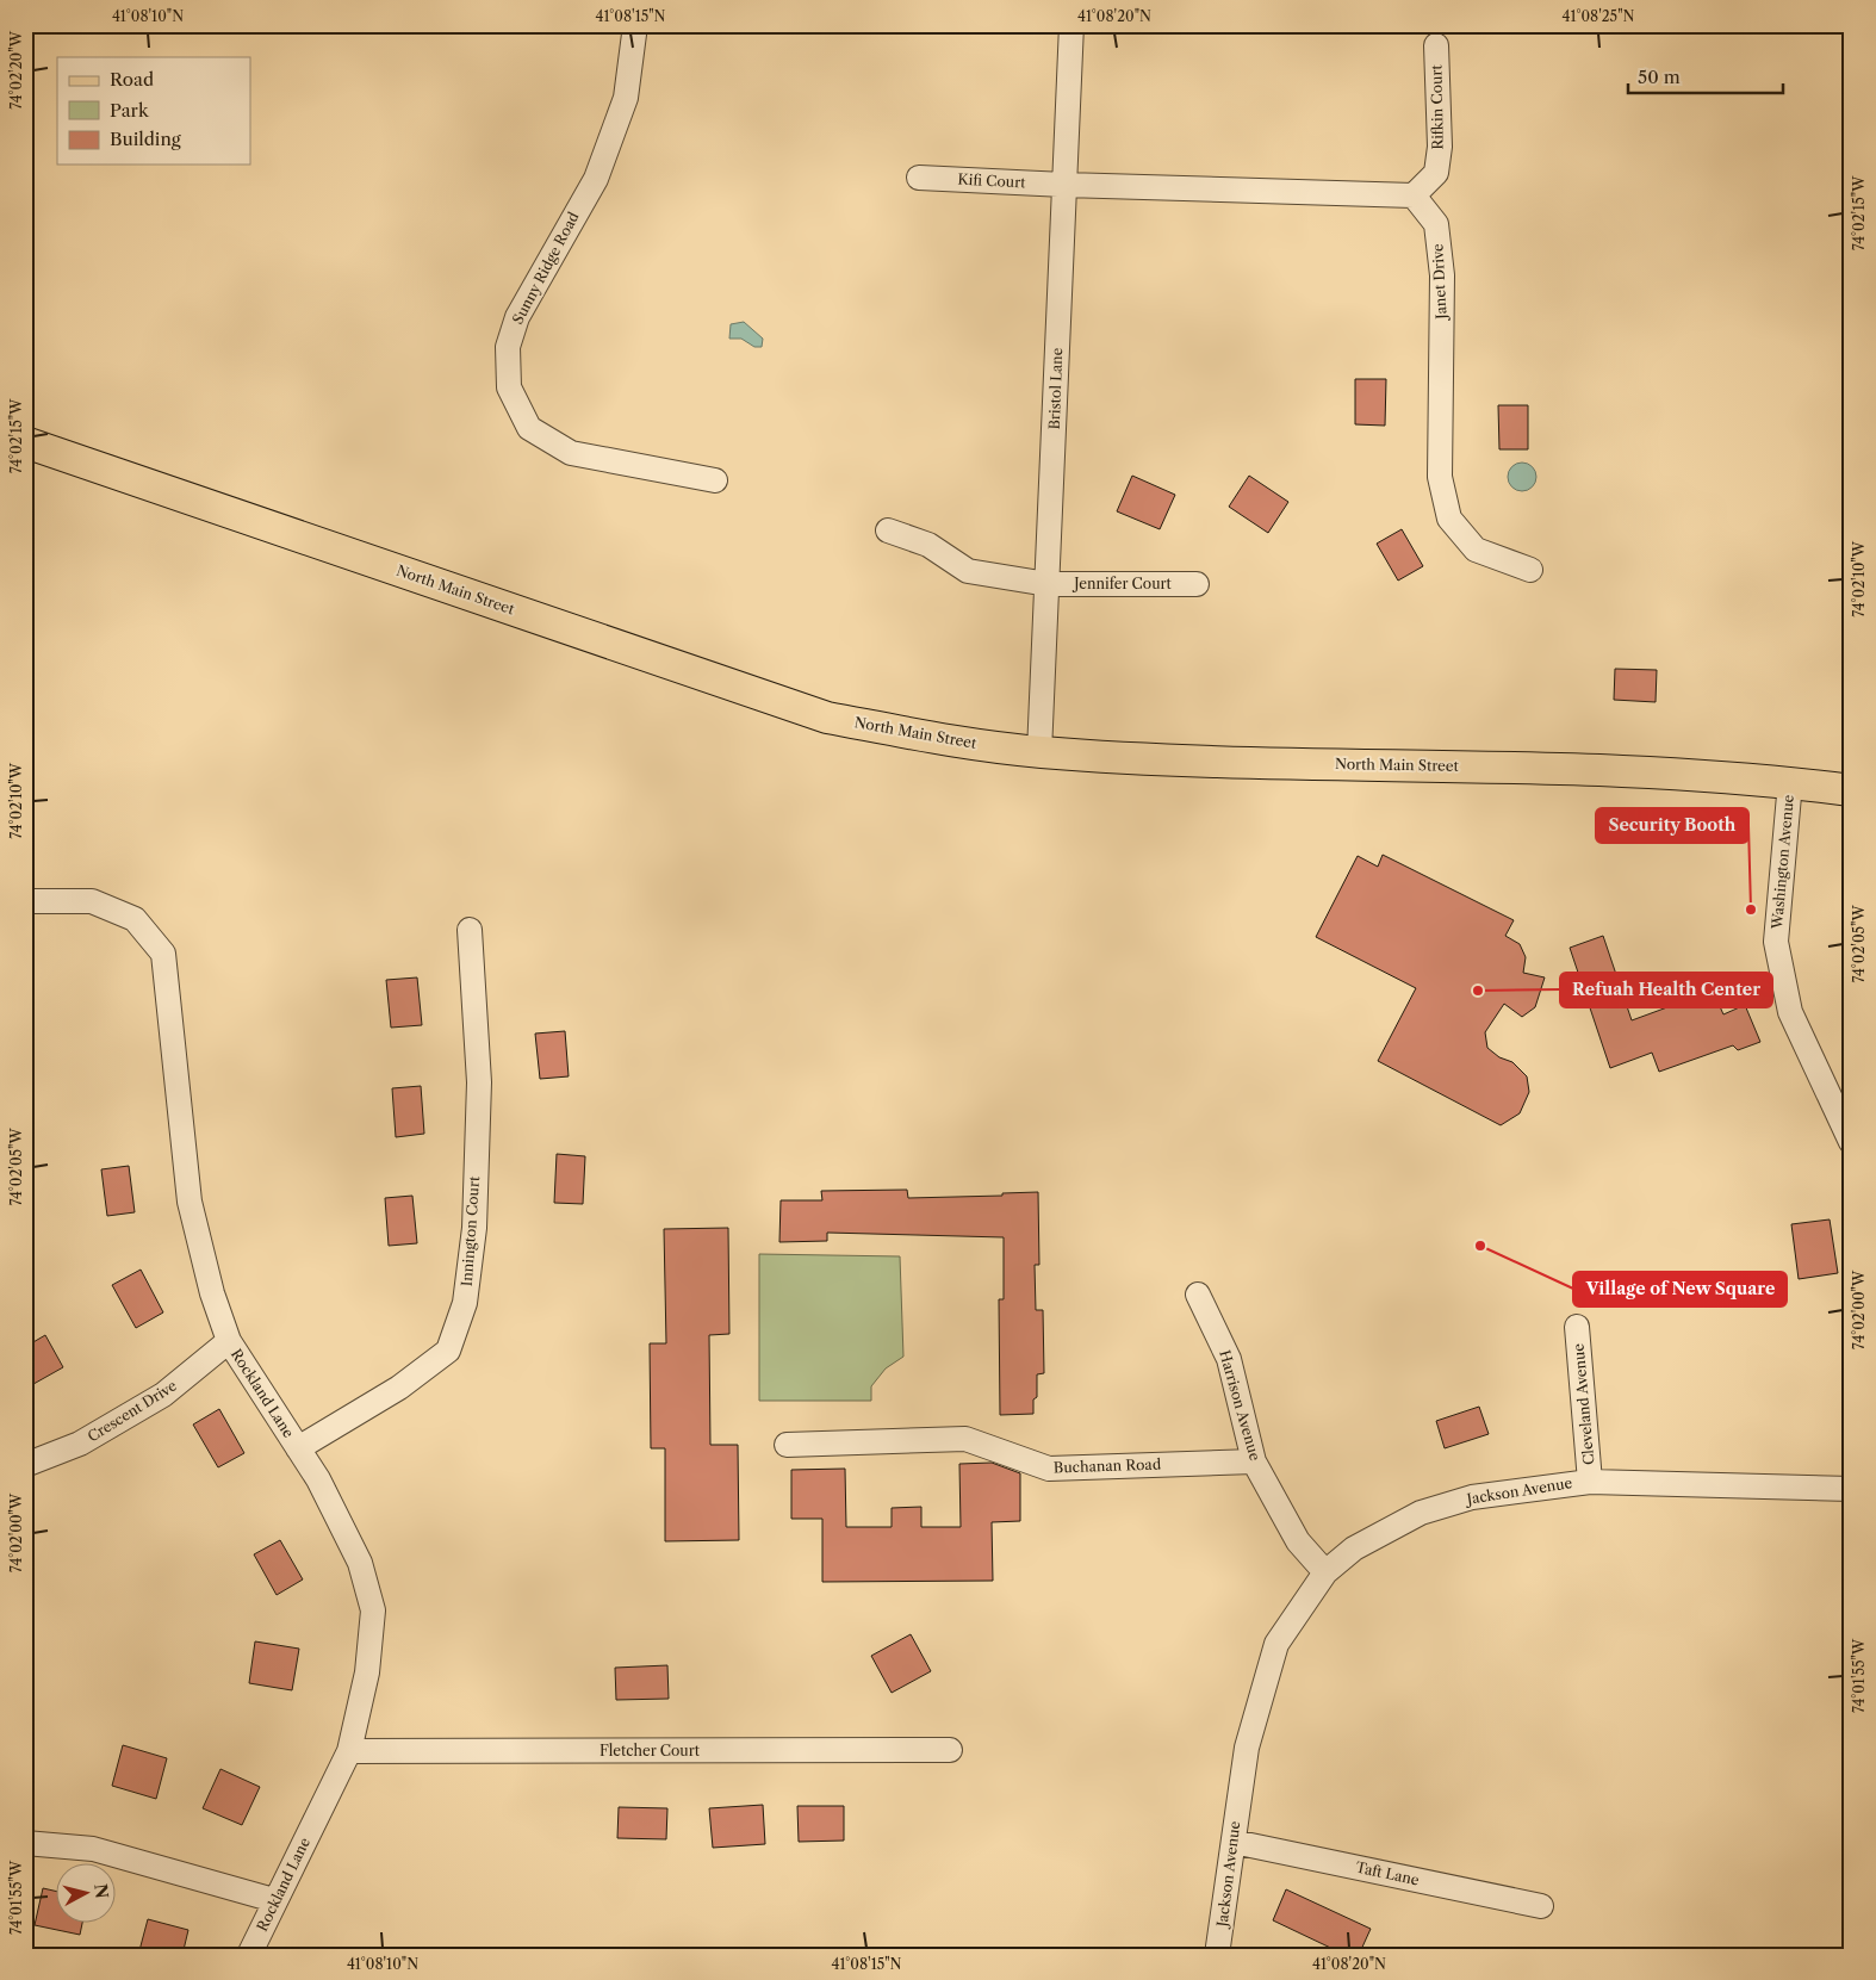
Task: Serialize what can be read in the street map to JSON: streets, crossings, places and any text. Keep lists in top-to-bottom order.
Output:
{
  "streets": {
    "main road": ["North Main Street"],
    "street": [
      "Rifkin Court",
      "Kifi Court",
      "Sunny Ridge Road",
      "Janet Drive",
      "Bristol Lane",
      "Jennifer Court",
      "Washington Avenue",
      "Innington Court",
      "Rockland Lane",
      "Cleveland Avenue",
      "Harrison Avenue",
      "Crescent Drive",
      "Buchanan Road",
      "Jackson Avenue",
      "Fletcher Court",
      "Taft Lane"
    ]
  },
  "crossings": [
    ["Rifkin Court", "Janet Drive"],
    ["Kifi Court", "Bristol Lane"],
    ["Bristol Lane", "Jennifer Court"],
    ["Bristol Lane", "North Main Street"],
    ["North Main Street", "Washington Avenue"],
    ["Innington Court", "Rockland Lane"],
    ["Rockland Lane", "Crescent Drive"],
    ["Rockland Lane", "Fletcher Court"],
    ["Cleveland Avenue", "Jackson Avenue"],
    ["Harrison Avenue", "Buchanan Road"],
    ["Harrison Avenue", "Jackson Avenue"],
    ["Jackson Avenue", "Taft Lane"]
  ],
  "places": ["Security Booth", "Refuah Health Center", "Village of New Square"],
  "legend": ["Road", "Park", "Building"],
  "scale_bar": "50 m",
  "north": "right",
  "coordinates": [
    "41°08'10\"N",
    "41°08'15\"N",
    "41°08'20\"N",
    "41°08'25\"N",
    "74°02'20\"W",
    "74°02'15\"W",
    "74°02'10\"W",
    "74°02'05\"W",
    "74°02'00\"W",
    "74°01'55\"W"
  ]
}
